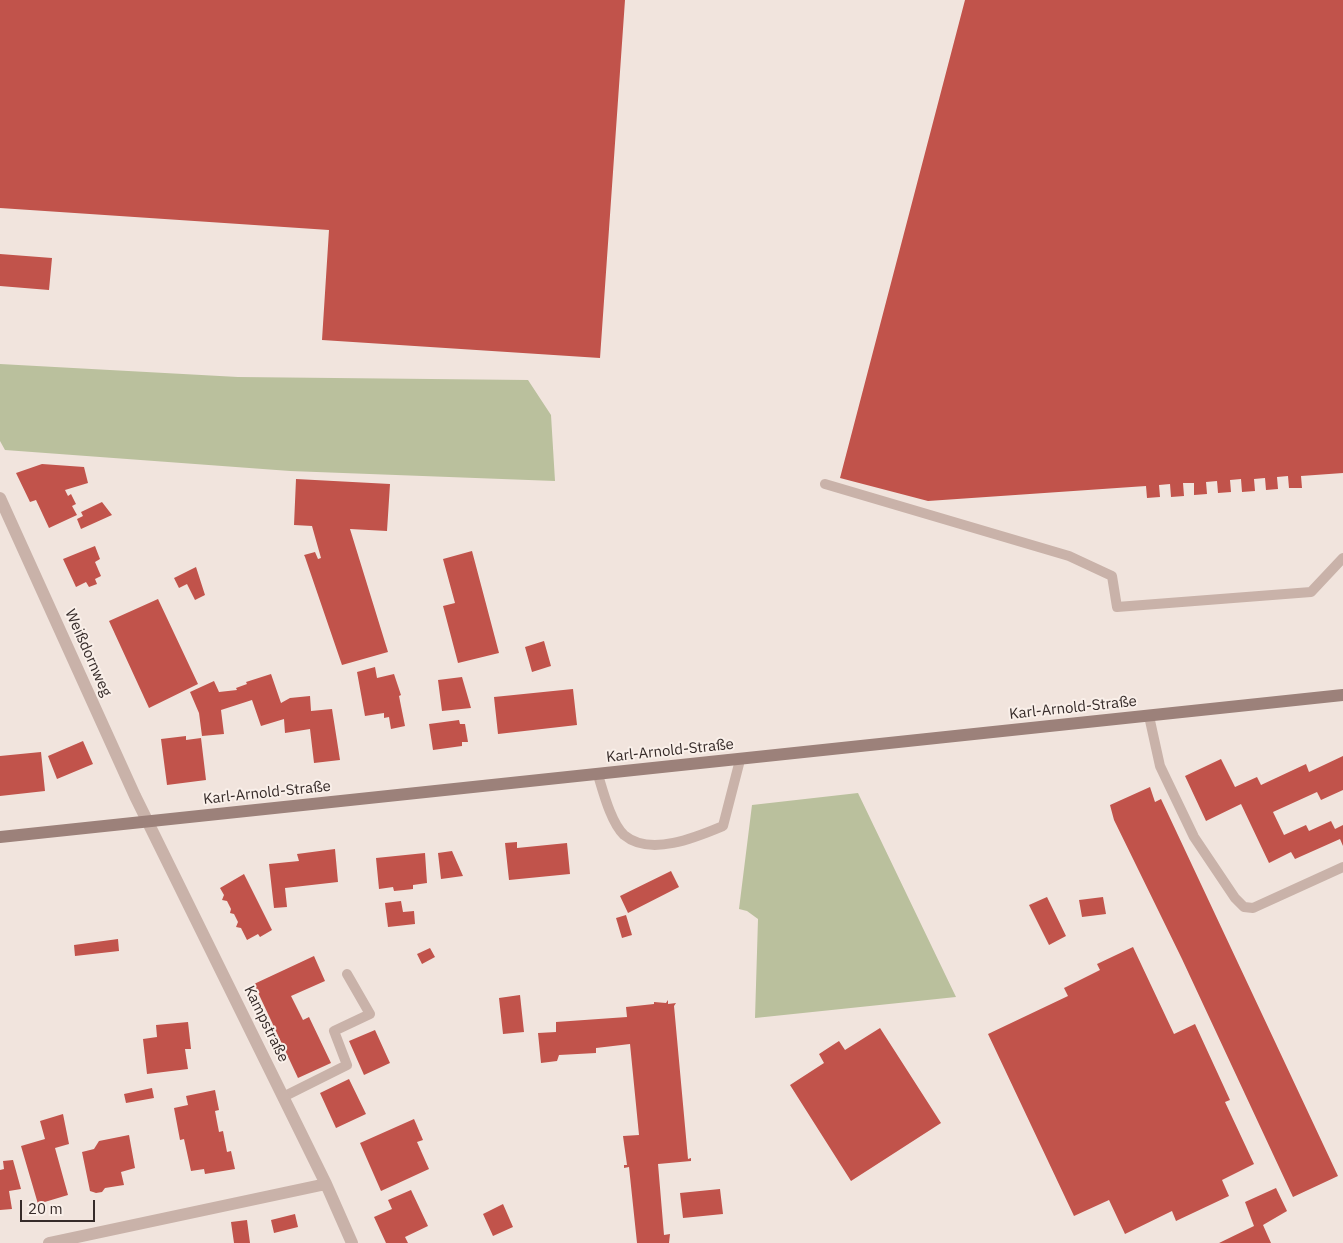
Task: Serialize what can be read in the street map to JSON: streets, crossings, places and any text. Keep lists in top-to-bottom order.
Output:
{
  "streets": {
    "main road": ["Karl-Arnold-Straße"],
    "street": ["Weißdornweg", "Kampstraße"]
  },
  "crossings": [
    ["Weißdornweg", "Karl-Arnold-Straße"],
    ["Weißdornweg", "Kampstraße"],
    ["Karl-Arnold-Straße", "Kampstraße"]
  ],
  "scale_bar": "20 m"
}
